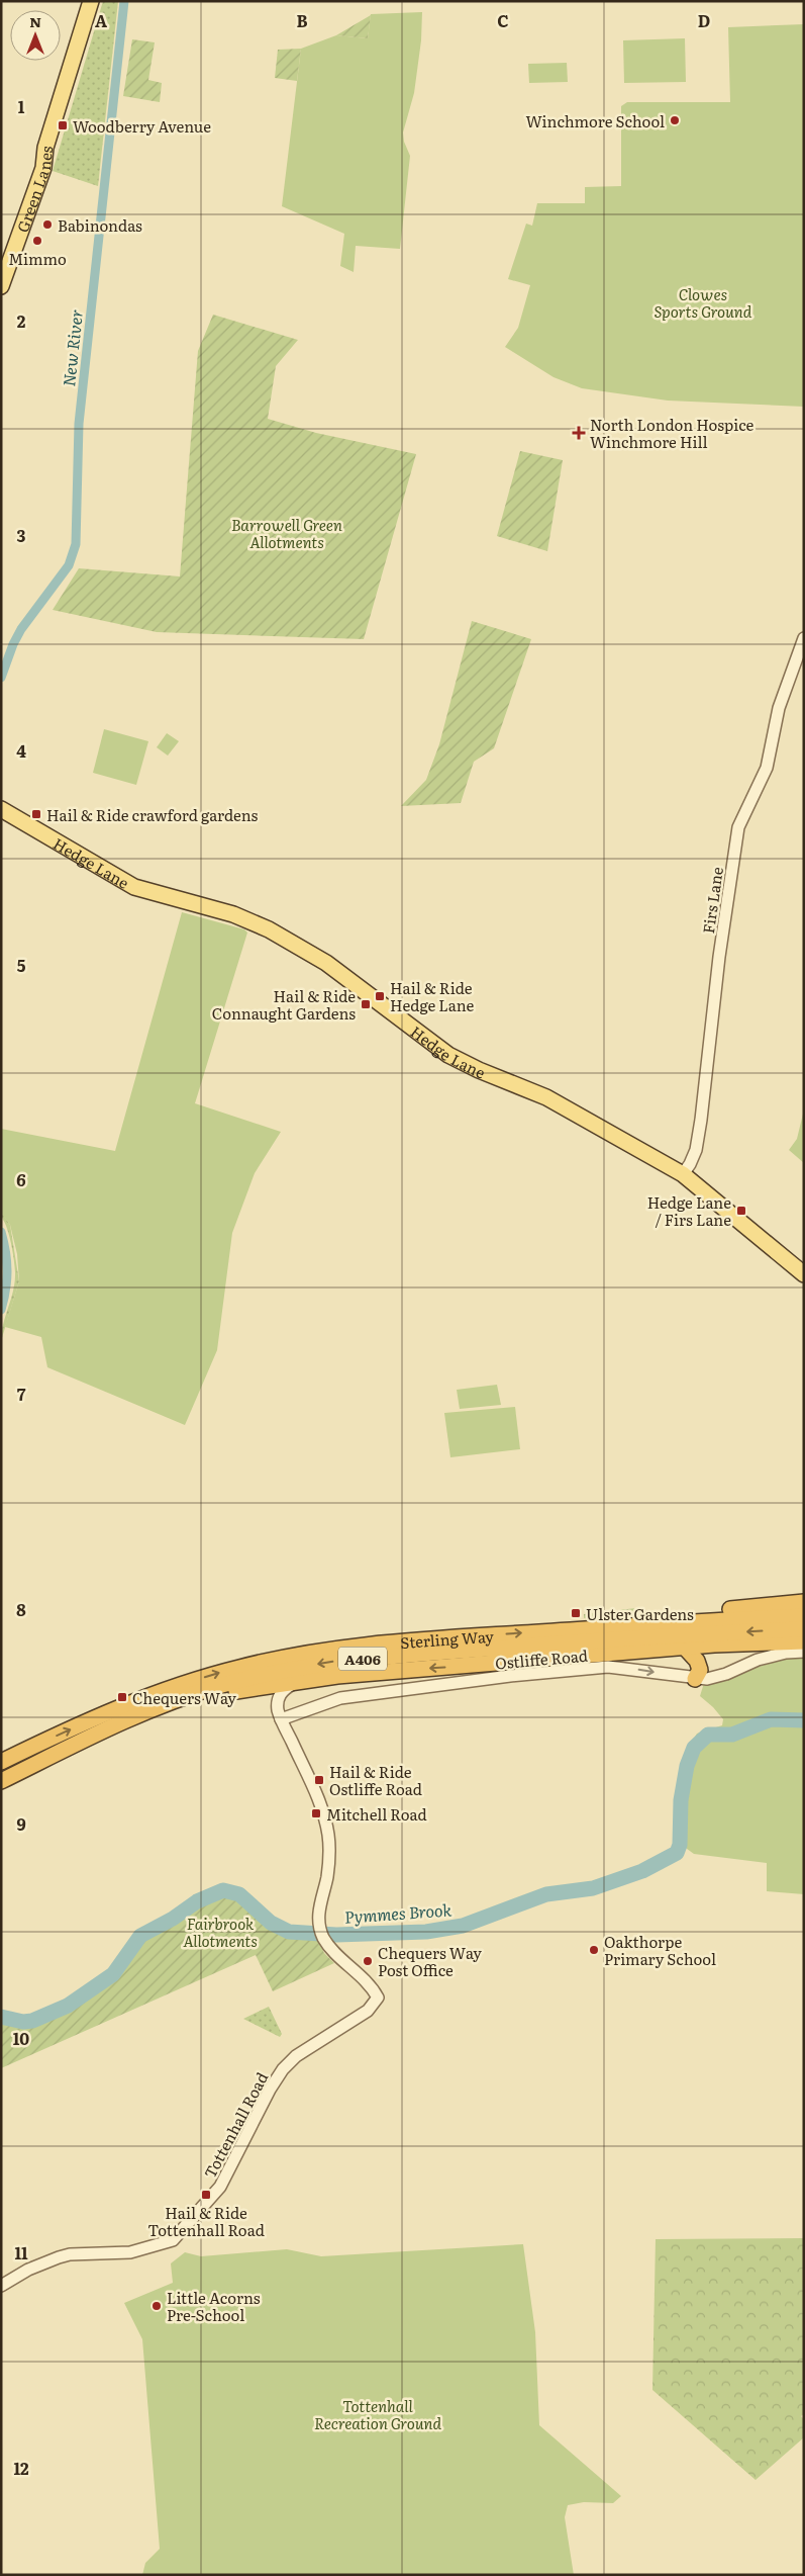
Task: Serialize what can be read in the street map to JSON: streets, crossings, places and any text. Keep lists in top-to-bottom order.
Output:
{
  "streets": {
    "highway": ["Sterling Way", "A406"],
    "main road": ["Green Lanes", "Hedge Lane"],
    "street": ["Firs Lane", "Ostliffe Road", "Tottenhall Road"]
  },
  "crossings": [
    ["Hedge Lane", "Firs Lane"],
    ["Sterling Way", "A406"],
    ["Ostliffe Road", "Tottenhall Road"]
  ],
  "one_way": ["Ostliffe Road"],
  "water": ["New River", "Pymmes Brook"],
  "parks": [
    "Clowes Sports Ground",
    "Barrowell Green Allotments",
    "Fairbrook Allotments",
    "Tottenhall Recreation Ground"
  ],
  "places": {
    "other": [
      "Winchmore School",
      "Babinondas",
      "Mimmo",
      "Oakthorpe Primary School",
      "Chequers Way Post Office",
      "Little Acorns Pre-School"
    ],
    "transit": [
      "Woodberry Avenue",
      "Hail & Ride crawford gardens",
      "Hail & Ride Hedge Lane",
      "Hail & Ride Connaught Gardens",
      "Hedge Lane / Firs Lane",
      "Ulster Gardens",
      "Chequers Way",
      "Hail & Ride Ostliffe Road",
      "Mitchell Road",
      "Hail & Ride Tottenhall Road"
    ],
    "health": ["North London Hospice Winchmore Hill"]
  },
  "north": "top",
  "grid": {
    "columns": [
      "A",
      "B",
      "C",
      "D"
    ],
    "rows": [
      "1",
      "2",
      "3",
      "4",
      "5",
      "6",
      "7",
      "8",
      "9",
      "10",
      "11",
      "12"
    ]
  }
}
